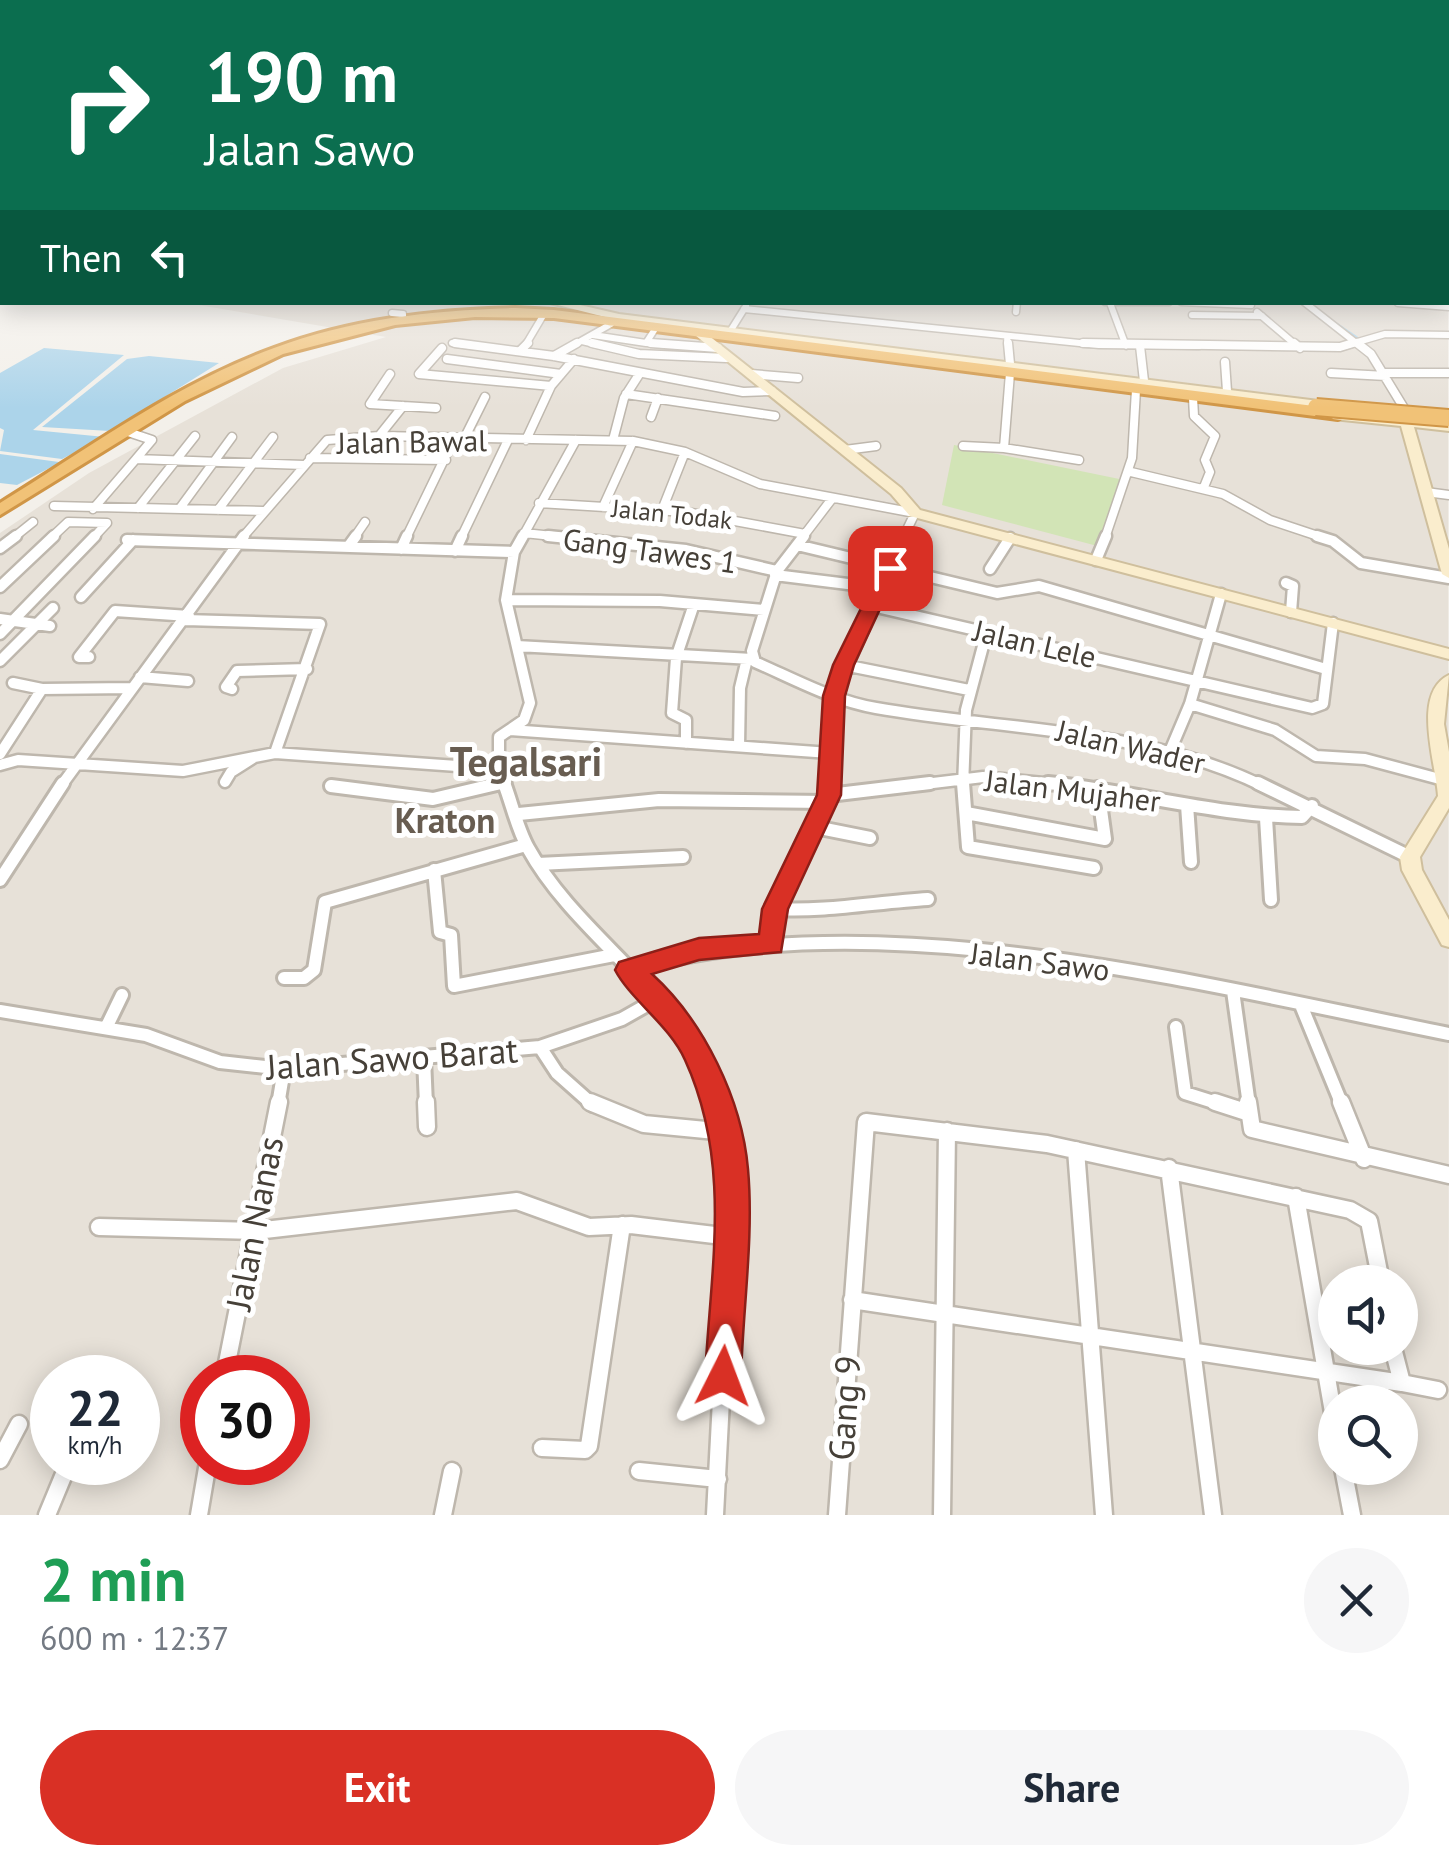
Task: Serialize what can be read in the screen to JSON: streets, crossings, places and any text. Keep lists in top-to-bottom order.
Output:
{
  "streets": {
    "street": [
      "Jalan Bawal",
      "Jalan Todak",
      "Gang Tawes 1",
      "Jalan Lele",
      "Jalan Wader",
      "Jalan Mujaher",
      "Jalan Sawo",
      "Jalan Sawo Barat",
      "Jalan Nanas",
      "Gang 9"
    ]
  },
  "crossings": [
    ["Jalan Wader", "Jalan Mujaher"],
    ["Jalan Sawo Barat", "Jalan Nanas"]
  ],
  "districts": ["Tegalsari", "Kraton"],
  "page": {
    "turn": ["190 m", "Jalan Sawo"],
    "then": "Then",
    "speed": "22 km/h",
    "limit": "30",
    "heading": ["2 min", "600 m · 12:37"],
    "buttons": ["Exit", "Share"]
  }
}
